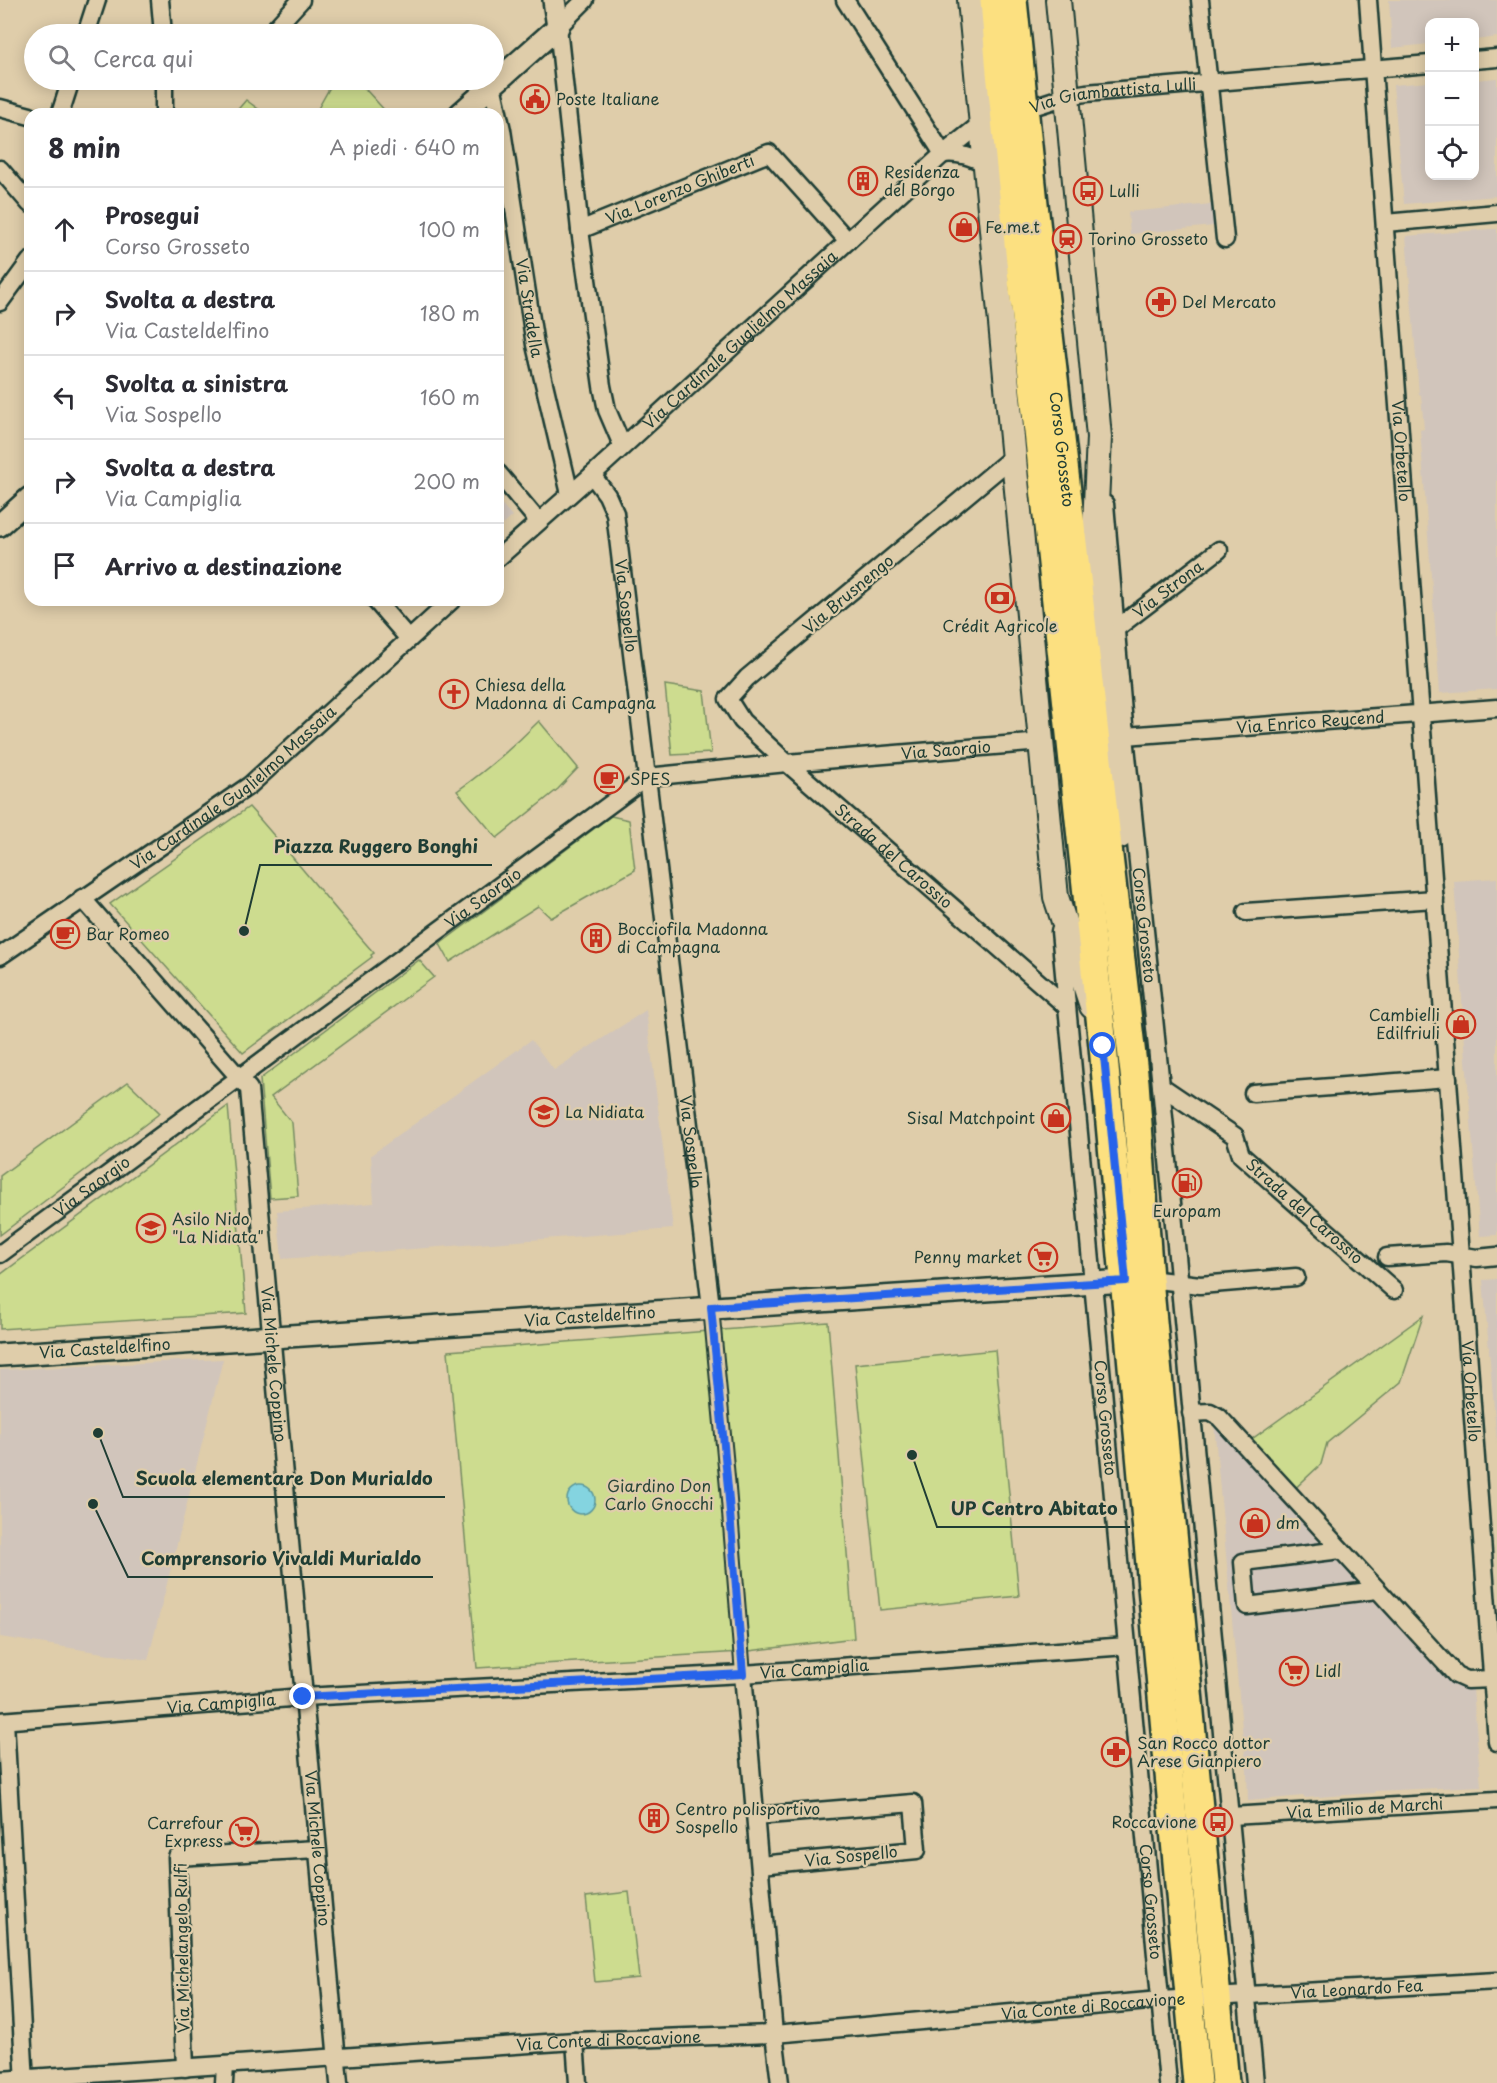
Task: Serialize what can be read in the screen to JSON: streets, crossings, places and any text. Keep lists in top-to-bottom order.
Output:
{
  "streets": {
    "main road": ["Corso Grosseto"],
    "street": [
      "Via Giambattista Lulli",
      "Via Lorenzo Ghiberti",
      "Via Stradella",
      "Via Cardinale Guglielmo Massaia",
      "Via Orbetello",
      "Via Strona",
      "Via Brusnengo",
      "Via Sospello",
      "Via Enrico Reycend",
      "Via Saorgio",
      "Strada del Carossio",
      "Via Casteldelfino",
      "Via Michele Coppino",
      "Via Campiglia",
      "Via Emilio de Marchi",
      "Via Michelangelo Rulfi",
      "Via Leonardo Fea",
      "Via Conte di Roccavione"
    ]
  },
  "crossings": [
    ["Via Giambattista Lulli", "Via Cardinale Guglielmo Massaia"],
    ["Via Giambattista Lulli", "Corso Grosseto"],
    ["Via Giambattista Lulli", "Via Orbetello"],
    ["Via Lorenzo Ghiberti", "Via Cardinale Guglielmo Massaia"],
    ["Via Stradella", "Via Cardinale Guglielmo Massaia"],
    ["Via Cardinale Guglielmo Massaia", "Corso Grosseto"],
    ["Via Cardinale Guglielmo Massaia", "Via Sospello"],
    ["Via Cardinale Guglielmo Massaia", "Via Michele Coppino"],
    ["Corso Grosseto", "Via Strona"],
    ["Corso Grosseto", "Via Brusnengo"],
    ["Corso Grosseto", "Via Enrico Reycend"],
    ["Corso Grosseto", "Via Saorgio"],
    ["Corso Grosseto", "Strada del Carossio"],
    ["Corso Grosseto", "Via Casteldelfino"],
    ["Corso Grosseto", "Via Campiglia"],
    ["Corso Grosseto", "Via Emilio de Marchi"],
    ["Corso Grosseto", "Via Leonardo Fea"],
    ["Corso Grosseto", "Via Conte di Roccavione"],
    ["Via Orbetello", "Via Enrico Reycend"],
    ["Via Brusnengo", "Strada del Carossio"],
    ["Via Sospello", "Via Saorgio"],
    ["Via Sospello", "Via Casteldelfino"],
    ["Via Sospello", "Via Campiglia"],
    ["Via Sospello", "Via Conte di Roccavione"],
    ["Via Saorgio", "Strada del Carossio"],
    ["Via Saorgio", "Via Michele Coppino"],
    ["Via Casteldelfino", "Via Michele Coppino"],
    ["Via Michele Coppino", "Via Campiglia"],
    ["Via Michele Coppino", "Via Michelangelo Rulfi"],
    ["Via Michele Coppino", "Via Conte di Roccavione"],
    ["Via Michelangelo Rulfi", "Via Conte di Roccavione"],
    ["Via Leonardo Fea", "Via Conte di Roccavione"]
  ],
  "parks": ["Giardino Don Carlo Gnocchi"],
  "places": {
    "public building": ["Poste Italiane"],
    "building": ["Residenza del Borgo", "Bocciofila Madonna di Campagna", "Centro polisportivo Sospello"],
    "bus stop": ["Lulli", "Roccavione"],
    "shop": [
      "Fe.me.t",
      "Cambielli Edilfriuli",
      "Sisal Matchpoint",
      "dm"
    ],
    "station": ["Torino Grosseto"],
    "pharmacy": ["Del Mercato", "San Rocco dottor Arese Gianpiero"],
    "bank": ["Crédit Agricole"],
    "church": ["Chiesa della Madonna di Campagna"],
    "cafe": ["SPES", "Bar Romeo"],
    "other": [
      "Piazza Ruggero Bonghi",
      "Scuola elementare Don Murialdo",
      "UP Centro Abitato",
      "Comprensorio Vivaldi Murialdo"
    ],
    "school or university": ["La Nidiata", "Asilo Nido \"La Nidiata\""],
    "fuel station": ["Europam"],
    "supermarket": ["Penny market", "Lidl", "Carrefour Express"]
  },
  "page": {
    "map_buttons": ["+", "−"],
    "search": "Cerca qui",
    "heading": ["8 min", "A piedi · 640 m"],
    "list": [
      ["Prosegui", "Corso Grosseto", "100 m"],
      ["Svolta a destra", "Via Casteldelfino", "180 m"],
      ["Svolta a sinistra", "Via Sospello", "160 m"],
      ["Svolta a destra", "Via Campiglia", "200 m"],
      "Arrivo a destinazione"
    ]
  }
}
